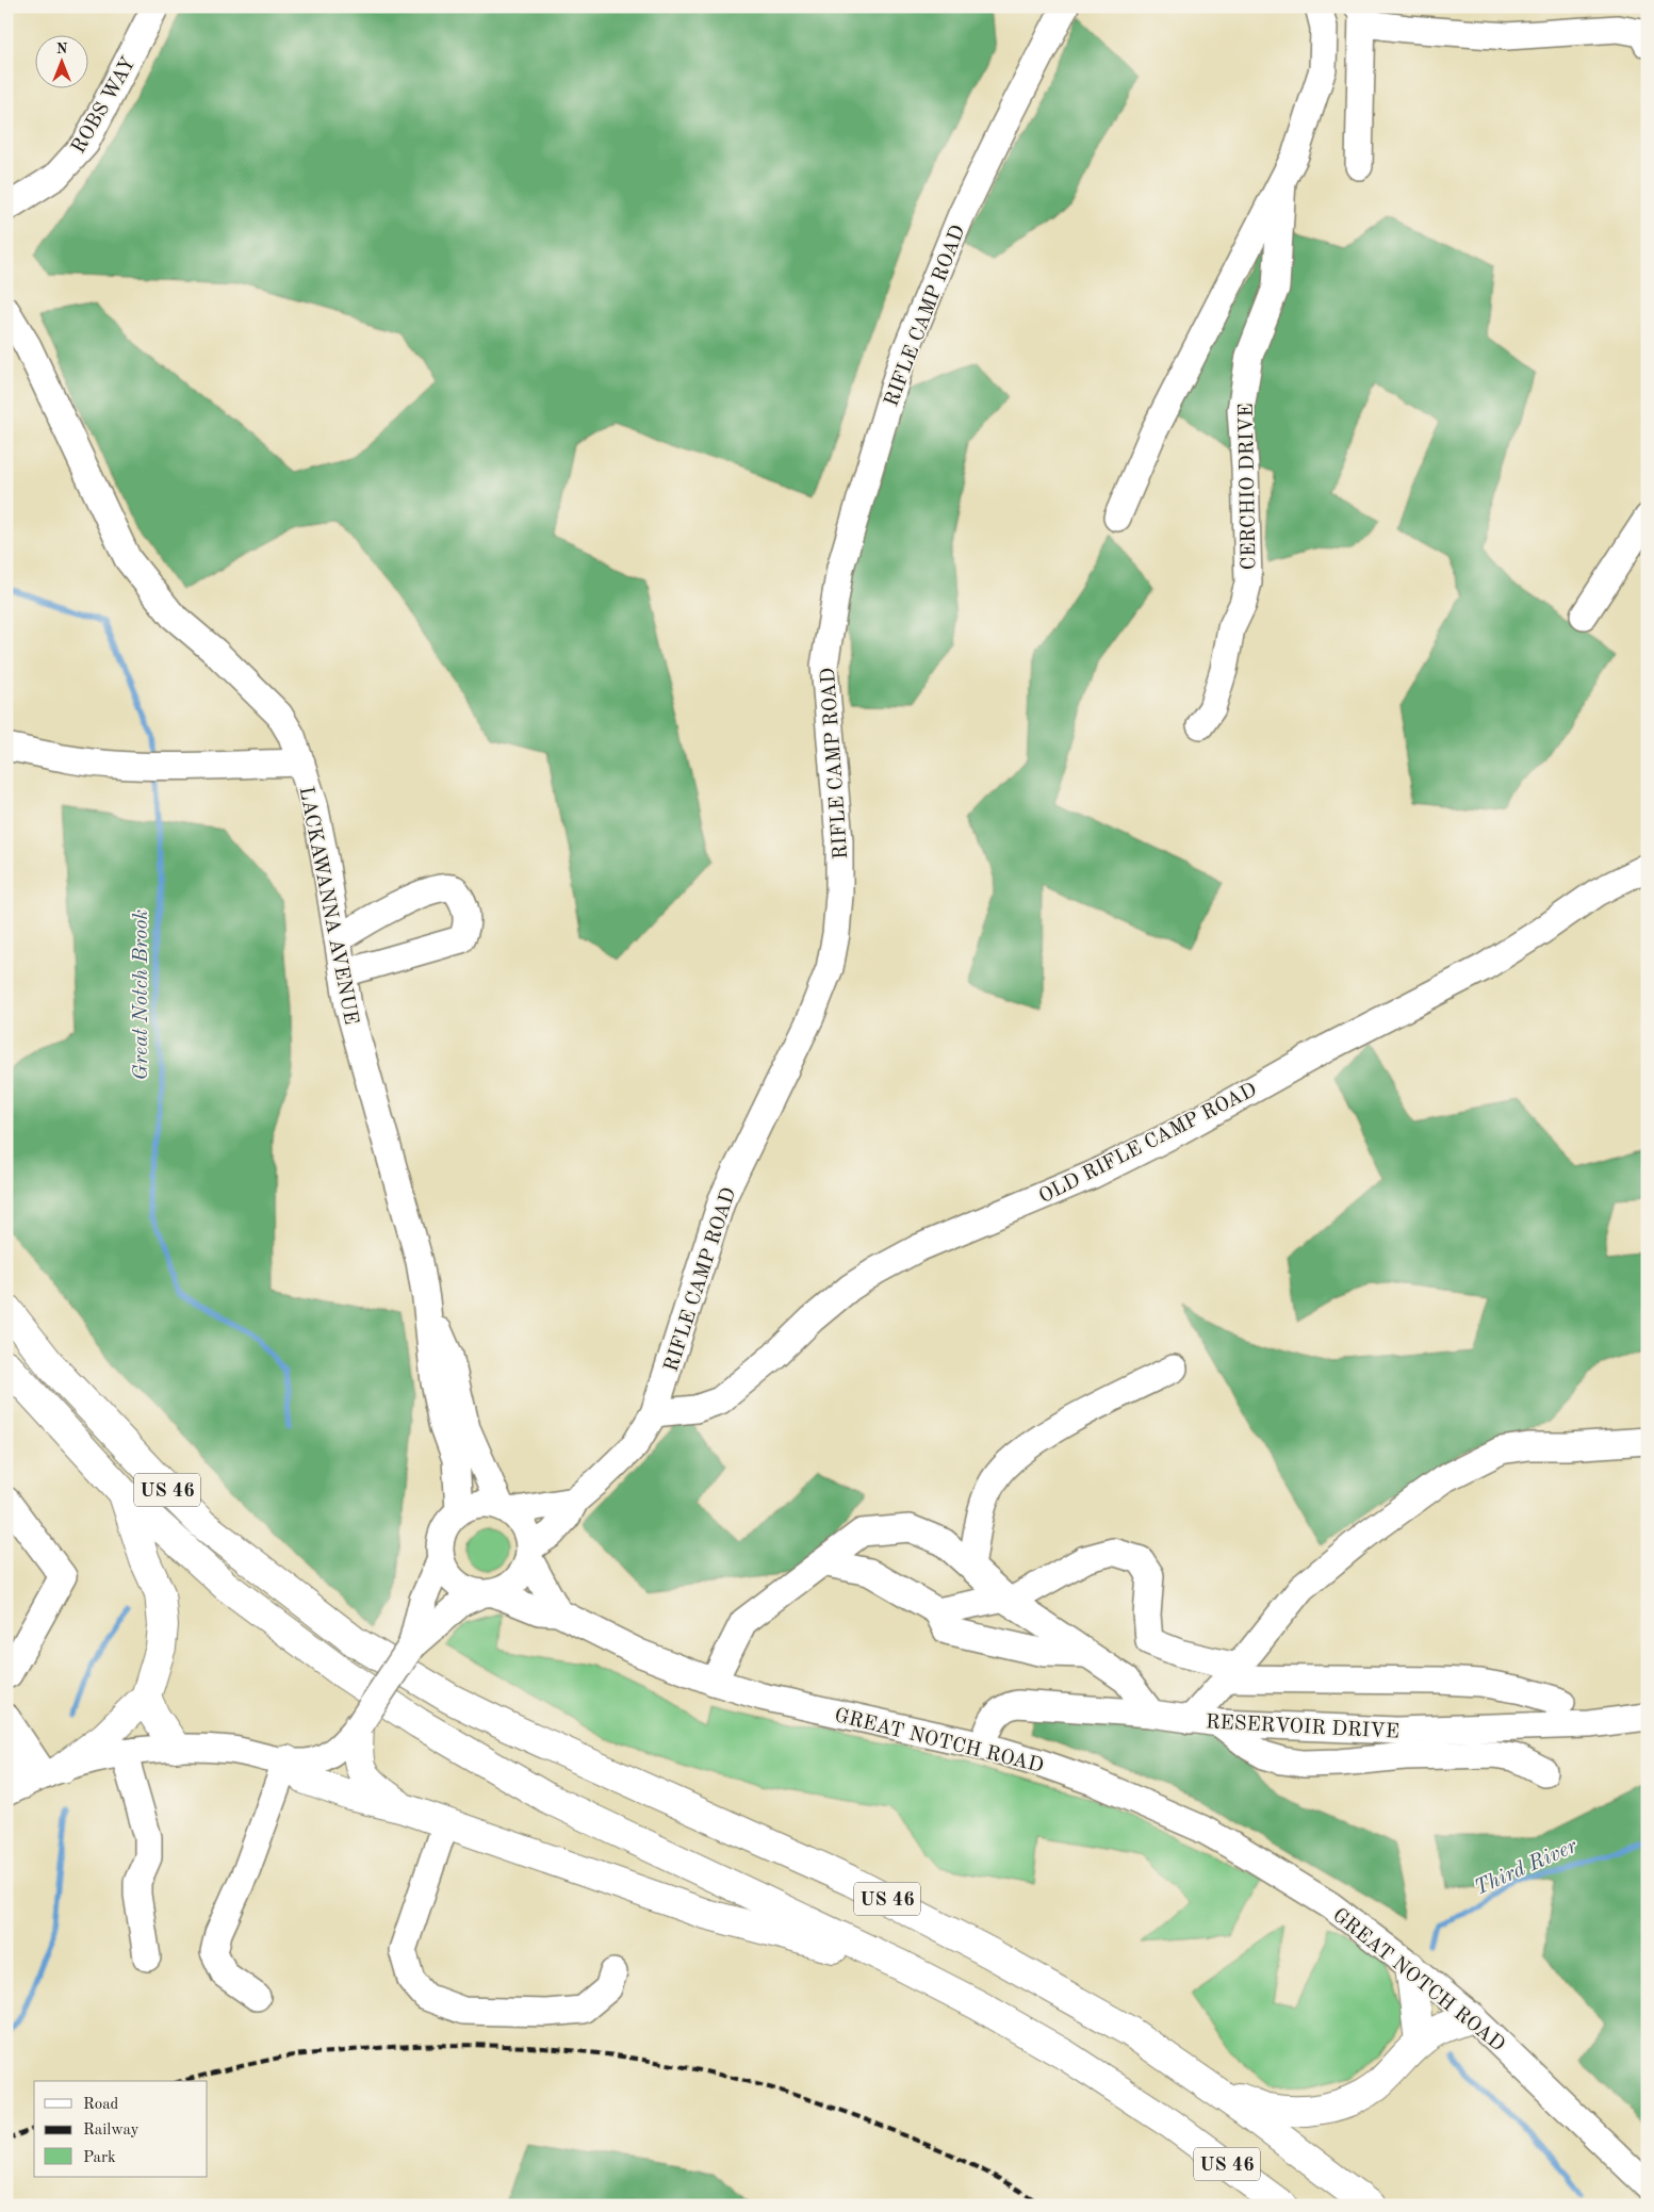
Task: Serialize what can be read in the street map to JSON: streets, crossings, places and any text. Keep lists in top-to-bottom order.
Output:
{
  "streets": {
    "highway": ["US 46"],
    "street": [
      "ROBS WAY",
      "RIFLE CAMP ROAD",
      "CERCHIO DRIVE",
      "LACKAWANNA AVENUE",
      "OLD RIFLE CAMP ROAD",
      "RESERVOIR DRIVE",
      "GREAT NOTCH ROAD"
    ]
  },
  "crossings": [
    ["RIFLE CAMP ROAD", "LACKAWANNA AVENUE"],
    ["RIFLE CAMP ROAD", "OLD RIFLE CAMP ROAD"],
    ["RIFLE CAMP ROAD", "GREAT NOTCH ROAD"],
    ["LACKAWANNA AVENUE", "GREAT NOTCH ROAD"],
    ["RESERVOIR DRIVE", "GREAT NOTCH ROAD"]
  ],
  "water": ["Great Notch Brook", "Third River"],
  "legend": ["Road", "Railway", "Park"],
  "north": "top"
}
